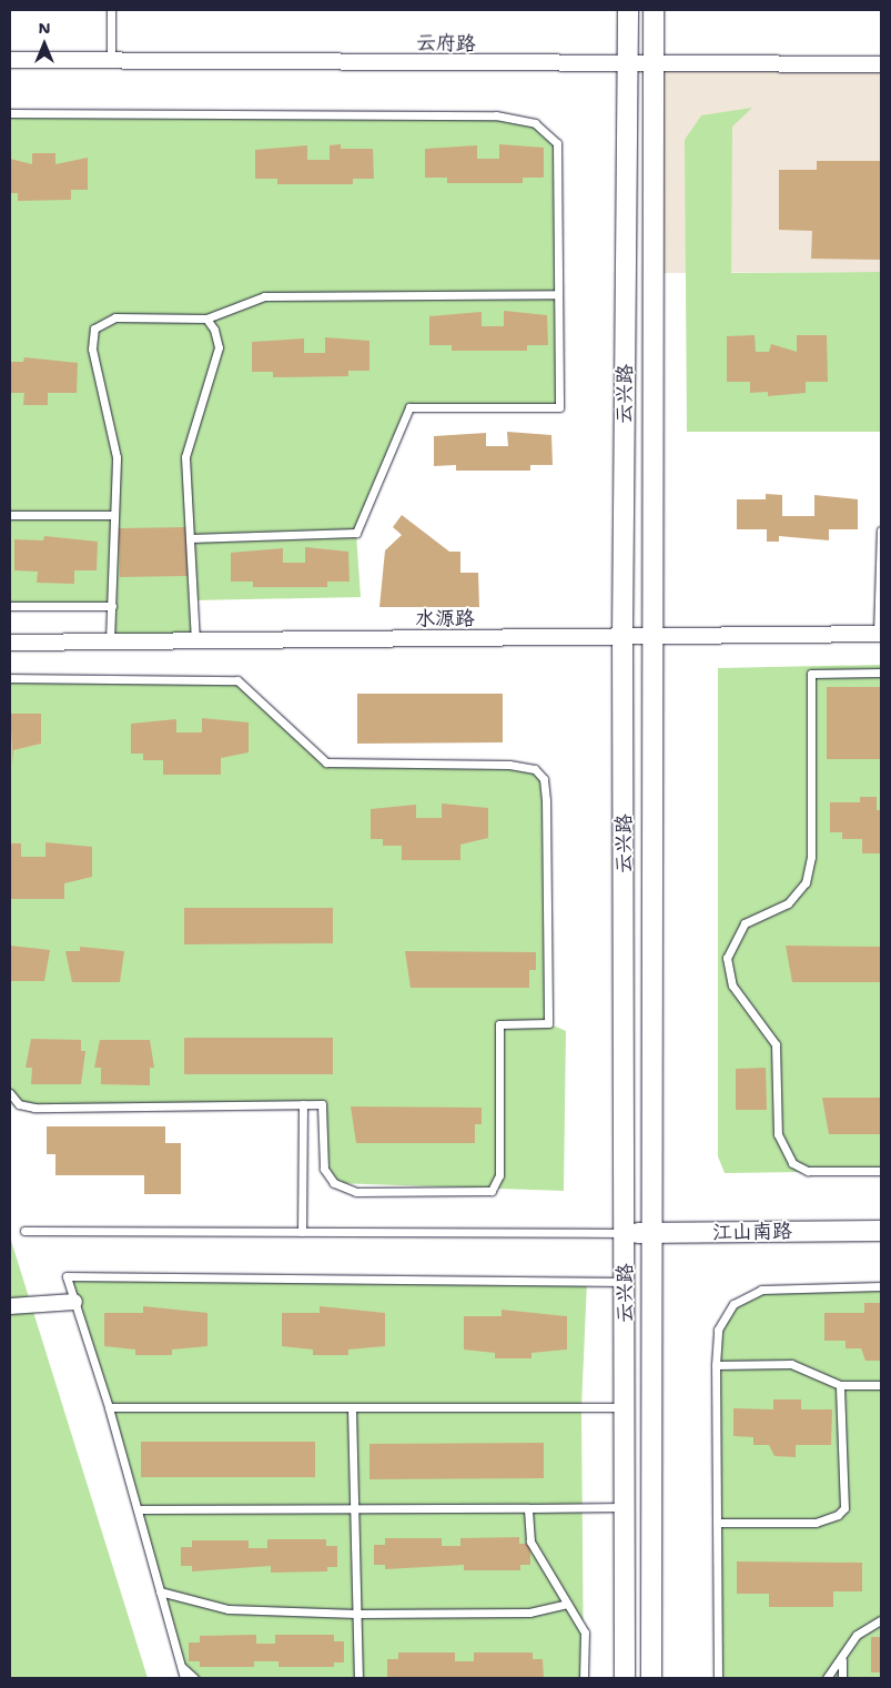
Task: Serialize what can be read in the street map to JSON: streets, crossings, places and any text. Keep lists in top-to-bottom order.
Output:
{
  "streets": {
    "street": [
      "云府路",
      "云兴路",
      "水源路",
      "江山南路"
    ]
  },
  "crossings": [
    ["云府路", "云兴路"],
    ["云兴路", "水源路"],
    ["云兴路", "江山南路"]
  ],
  "north": "top"
}
